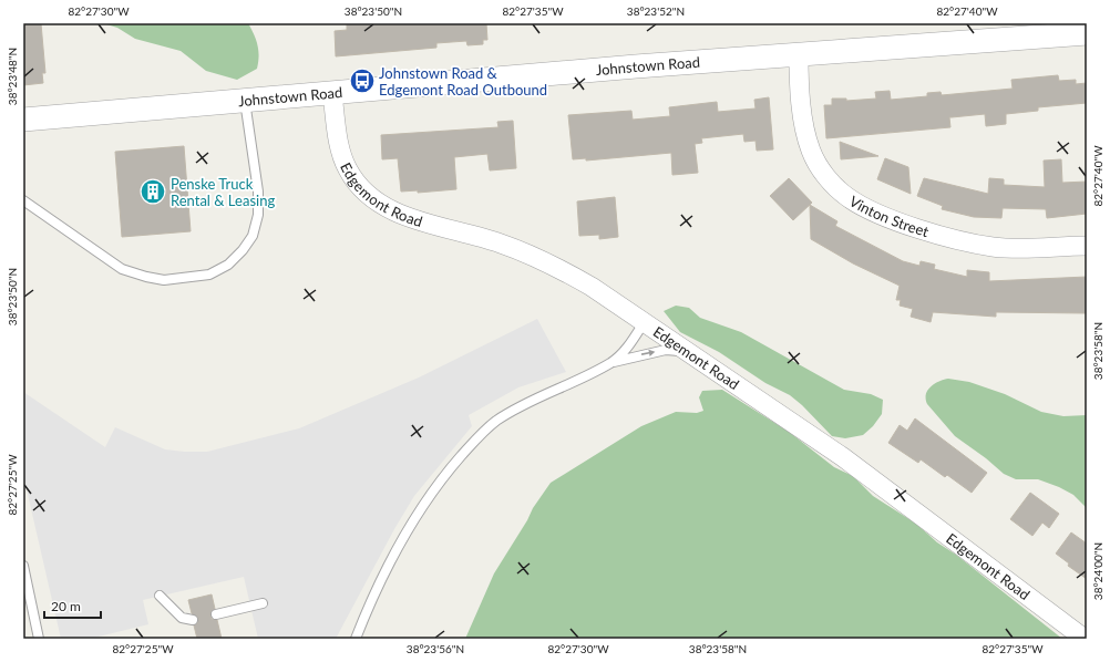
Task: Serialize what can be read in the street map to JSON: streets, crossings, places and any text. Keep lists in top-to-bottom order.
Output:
{
  "streets": {
    "street": ["Johnstown Road", "Edgemont Road", "Vinton Street"]
  },
  "crossings": [
    ["Johnstown Road", "Edgemont Road"],
    ["Johnstown Road", "Vinton Street"]
  ],
  "places": {
    "bus stop": ["Johnstown Road & Edgemont Road Outbound"],
    "building": ["Penske Truck Rental & Leasing"]
  },
  "scale_bar": "20 m",
  "coordinates": [
    "82°27'30\"W",
    "38°23'50\"N",
    "82°27'35\"W",
    "38°23'52\"N",
    "82°27'40\"W",
    "38°23'48\"N",
    "38°23'58\"N",
    "82°27'25\"W",
    "38°24'00\"N",
    "38°23'56\"N"
  ]
}
